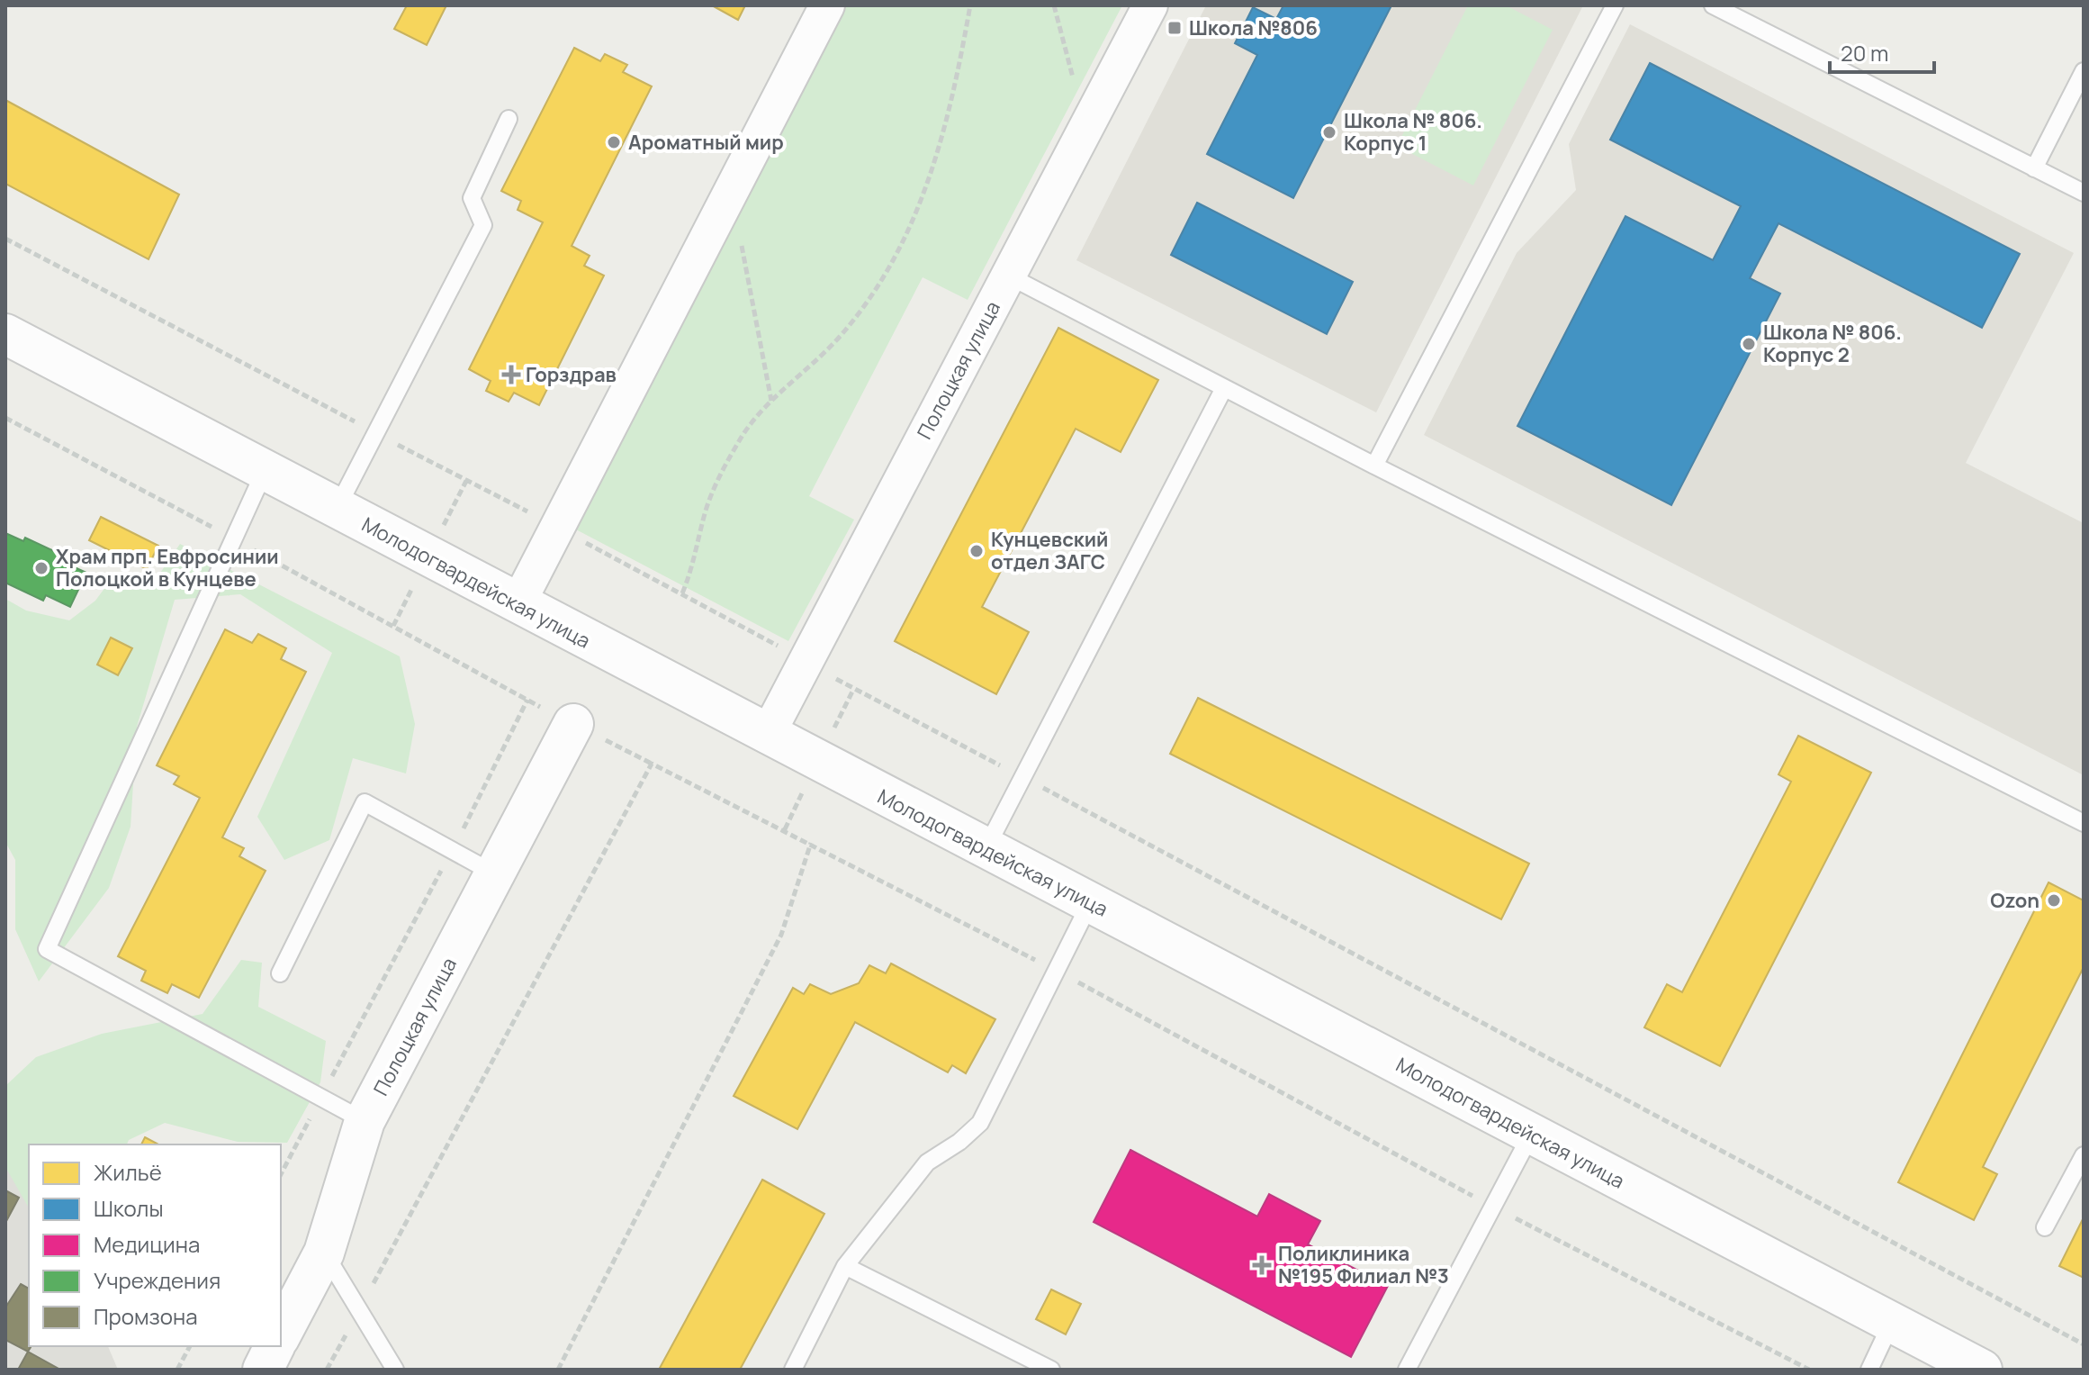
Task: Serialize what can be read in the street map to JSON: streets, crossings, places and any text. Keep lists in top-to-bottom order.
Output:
{
  "streets": {
    "street": ["Полоцкая улица", "Молодогвардейская улица"]
  },
  "crossings": [
    ["Полоцкая улица", "Молодогвардейская улица"]
  ],
  "places": {
    "transit": ["Школа №806"],
    "other": [
      "Школа № 806. Корпус 1",
      "Ароматный мир",
      "Школа № 806. Корпус 2",
      "Кунцевский отдел ЗАГС",
      "Храм прп. Евфросинии Полоцкой в Кунцеве",
      "Ozon"
    ],
    "health": ["Горздрав", "Поликлиника №195 Филиал №3"]
  },
  "legend": [
    "Жильё",
    "Школы",
    "Медицина",
    "Учреждения",
    "Промзона"
  ],
  "scale_bar": "20 m"
}
